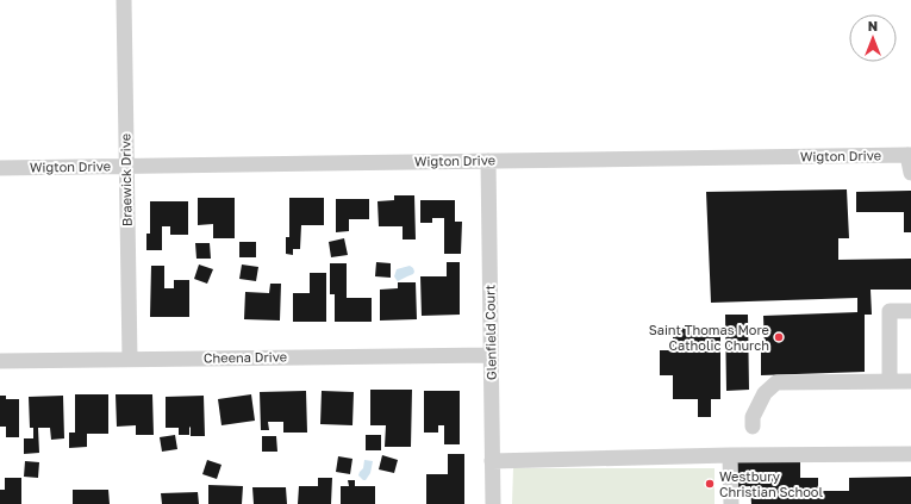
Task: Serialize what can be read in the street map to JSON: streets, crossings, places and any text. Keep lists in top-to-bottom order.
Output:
{
  "streets": {
    "street": [
      "Wigton Drive",
      "Braewick Drive",
      "Glenfield Court",
      "Cheena Drive"
    ]
  },
  "crossings": [
    ["Wigton Drive", "Braewick Drive"],
    ["Wigton Drive", "Glenfield Court"],
    ["Braewick Drive", "Cheena Drive"],
    ["Glenfield Court", "Cheena Drive"]
  ],
  "places": ["Saint Thomas More Catholic Church", "Westbury Christian School"],
  "north": "top"
}
